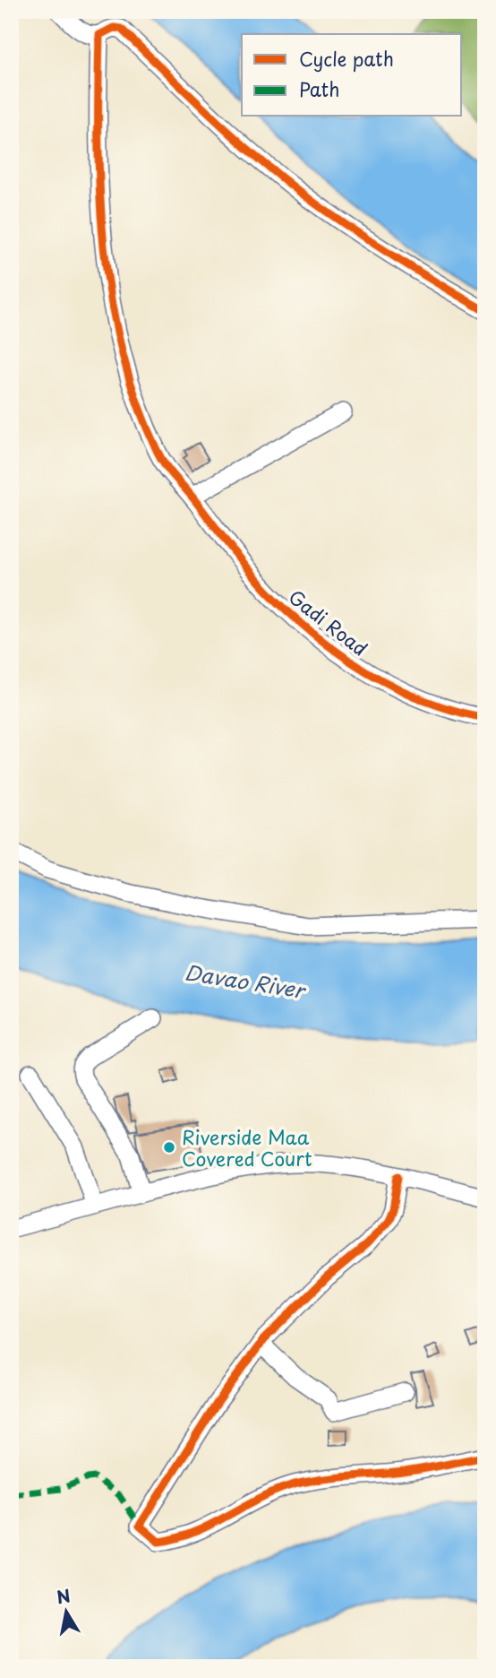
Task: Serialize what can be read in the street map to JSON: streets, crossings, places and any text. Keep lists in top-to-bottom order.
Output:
{
  "streets": {
    "street": ["Gadi Road"]
  },
  "water": ["Davao River"],
  "places": ["Riverside Maa Covered Court"],
  "legend": ["Cycle path", "Path"],
  "north": "top"
}
